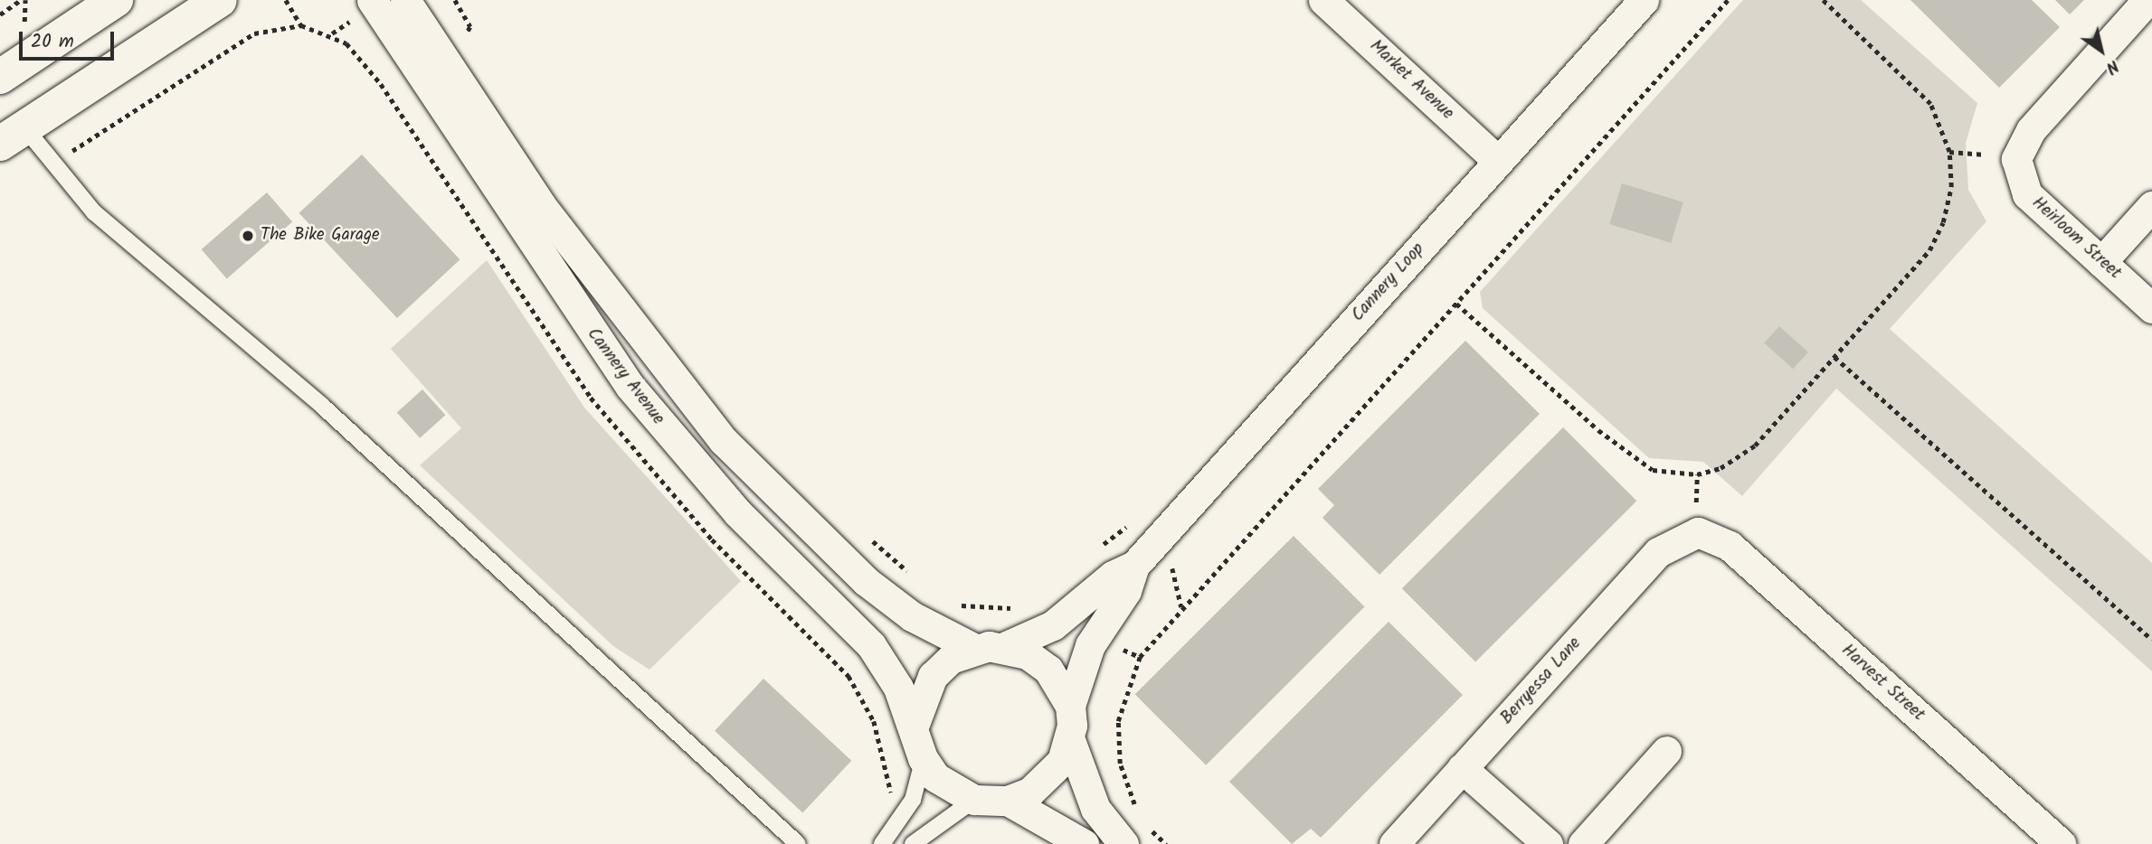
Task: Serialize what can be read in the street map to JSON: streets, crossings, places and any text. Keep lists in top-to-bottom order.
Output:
{
  "streets": {
    "street": [
      "Market Avenue",
      "Heirloom Street",
      "Cannery Loop",
      "Cannery Avenue",
      "Berryessa Lane",
      "Harvest Street"
    ]
  },
  "crossings": [
    ["Market Avenue", "Cannery Loop"],
    ["Berryessa Lane", "Harvest Street"]
  ],
  "places": ["The Bike Garage"],
  "scale_bar": "20 m",
  "north": "bottom right"
}
